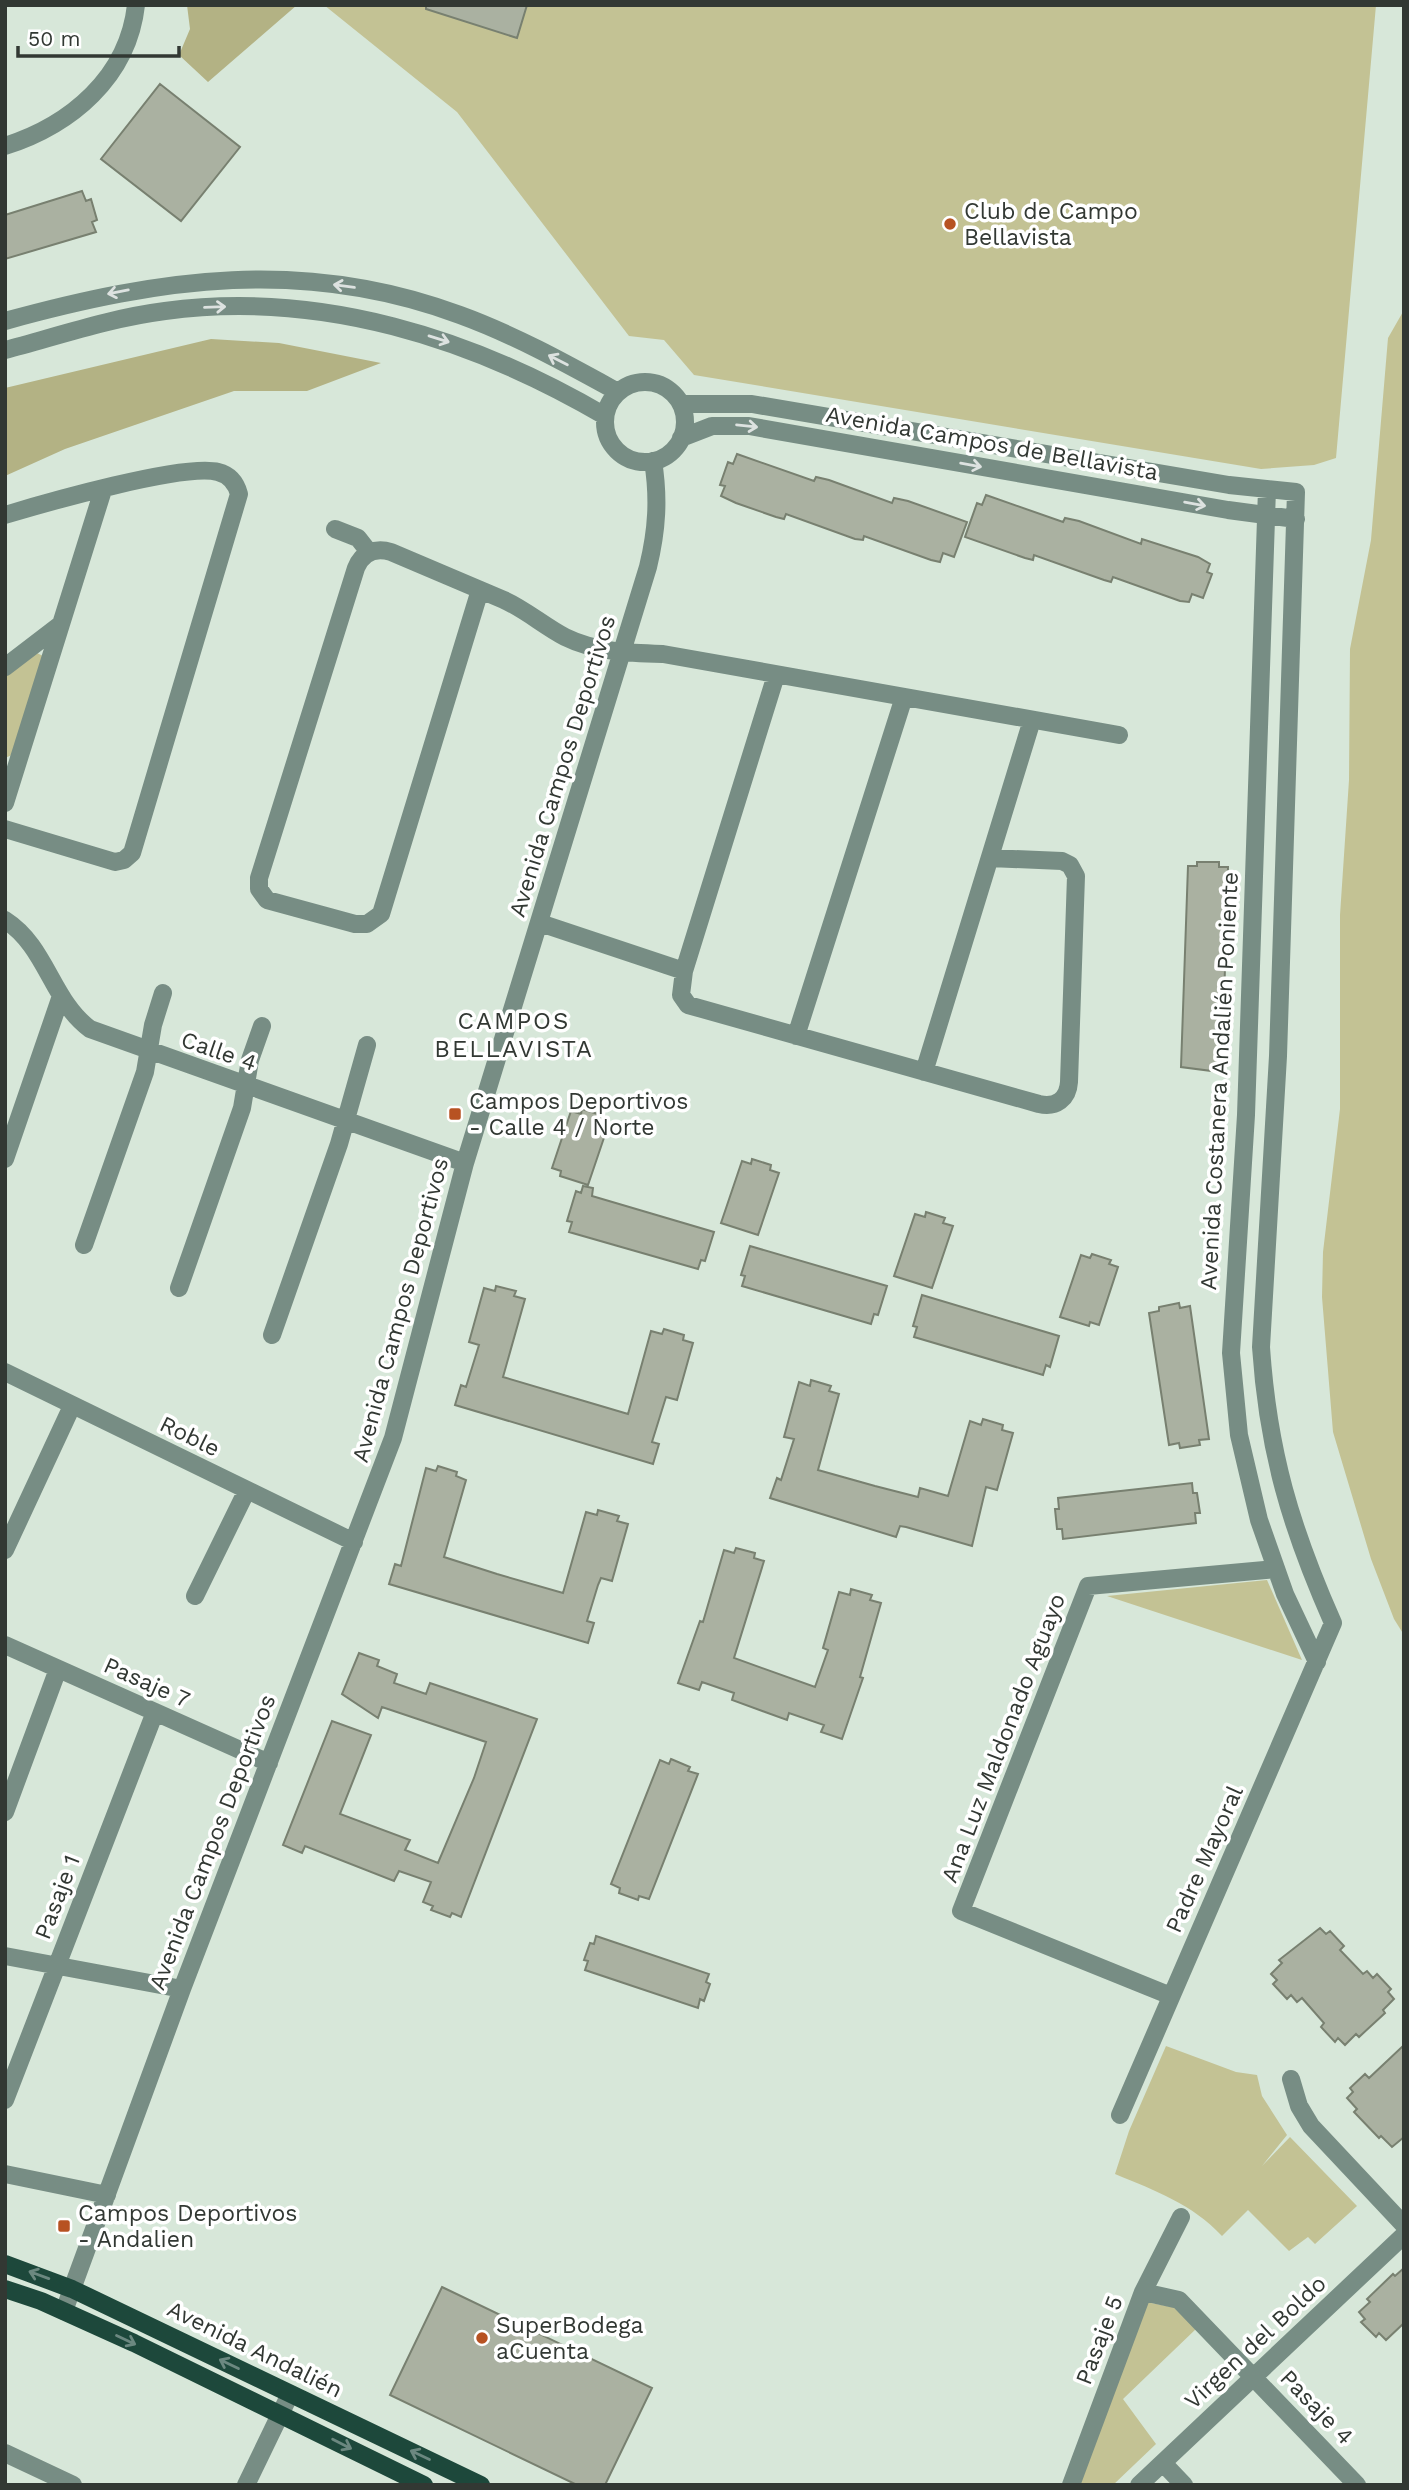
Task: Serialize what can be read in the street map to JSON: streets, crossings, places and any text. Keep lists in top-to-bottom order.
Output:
{
  "streets": {
    "main road": ["Avenida Andalién"],
    "street": [
      "Avenida Campos de Bellavista",
      "Avenida Campos Deportivos",
      "Calle 4",
      "Avenida Costanera Andalién Poniente",
      "Roble",
      "Pasaje 7",
      "Ana Luz Maldonado Aguayo",
      "Padre Mayoral",
      "Pasaje 1",
      "Pasaje 5",
      "Virgen del Boldo",
      "Pasaje 4"
    ]
  },
  "crossings": [
    ["Avenida Campos de Bellavista", "Avenida Campos Deportivos"],
    ["Avenida Campos de Bellavista", "Avenida Costanera Andalién Poniente"],
    ["Avenida Campos de Bellavista", "Padre Mayoral"],
    ["Avenida Campos Deportivos", "Calle 4"],
    ["Avenida Campos Deportivos", "Roble"],
    ["Avenida Campos Deportivos", "Pasaje 7"],
    ["Avenida Campos Deportivos", "Avenida Andalién"],
    ["Avenida Costanera Andalién Poniente", "Ana Luz Maldonado Aguayo"],
    ["Avenida Costanera Andalién Poniente", "Padre Mayoral"],
    ["Pasaje 7", "Pasaje 1"],
    ["Ana Luz Maldonado Aguayo", "Padre Mayoral"],
    ["Pasaje 5", "Pasaje 4"],
    ["Virgen del Boldo", "Pasaje 4"]
  ],
  "districts": ["CAMPOS BELLAVISTA"],
  "places": {
    "other": ["Club de Campo Bellavista", "SuperBodega aCuenta"],
    "transit": ["Campos Deportivos - Calle 4 / Norte", "Campos Deportivos - Andalien"]
  },
  "scale_bar": "50 m"
}
